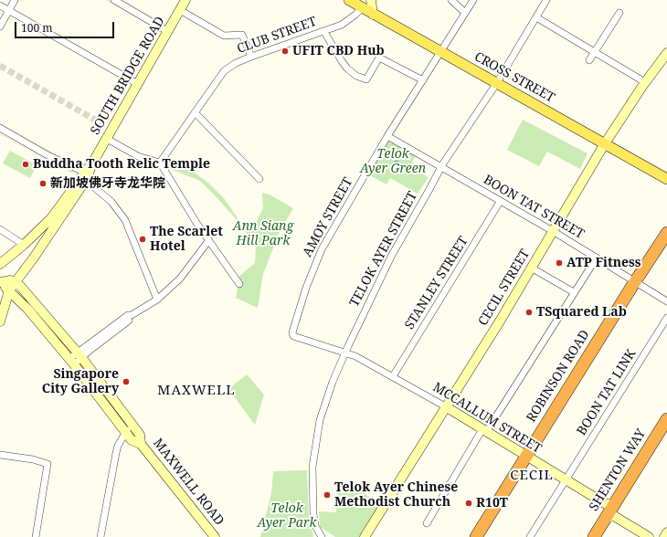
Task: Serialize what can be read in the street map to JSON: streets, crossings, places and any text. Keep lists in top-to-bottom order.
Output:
{
  "streets": {
    "highway": ["ROBINSON ROAD", "SHENTON WAY"],
    "main road": [
      "SOUTH BRIDGE ROAD",
      "CROSS STREET",
      "CECIL STREET",
      "MCCALLUM STREET",
      "MAXWELL ROAD"
    ],
    "street": [
      "CLUB STREET",
      "BOON TAT STREET",
      "AMOY STREET",
      "TELOK AYER STREET",
      "STANLEY STREET",
      "BOON TAT LINK"
    ]
  },
  "crossings": [
    ["CLUB STREET", "CROSS STREET"],
    ["SOUTH BRIDGE ROAD", "MAXWELL ROAD"],
    ["CROSS STREET", "AMOY STREET"],
    ["CROSS STREET", "TELOK AYER STREET"],
    ["CROSS STREET", "CECIL STREET"],
    ["BOON TAT STREET", "AMOY STREET"],
    ["BOON TAT STREET", "TELOK AYER STREET"],
    ["BOON TAT STREET", "STANLEY STREET"],
    ["BOON TAT STREET", "CECIL STREET"],
    ["BOON TAT STREET", "ROBINSON ROAD"],
    ["AMOY STREET", "TELOK AYER STREET"],
    ["AMOY STREET", "MCCALLUM STREET"],
    ["TELOK AYER STREET", "MCCALLUM STREET"],
    ["STANLEY STREET", "MCCALLUM STREET"],
    ["CECIL STREET", "MCCALLUM STREET"],
    ["ROBINSON ROAD", "MCCALLUM STREET"],
    ["BOON TAT LINK", "MCCALLUM STREET"],
    ["MCCALLUM STREET", "SHENTON WAY"]
  ],
  "districts": ["MAXWELL", "CECIL"],
  "parks": ["Telok Ayer Green", "Ann Siang Hill Park", "Telok Ayer Park"],
  "places": [
    "UFIT CBD Hub",
    "Buddha Tooth Relic Temple",
    "新加坡佛牙寺龙华院",
    "The Scarlet Hotel",
    "ATP Fitness",
    "TSquared Lab",
    "Singapore City Gallery",
    "Telok Ayer Chinese Methodist Church",
    "R10T"
  ],
  "scale_bar": "100 m"
}
